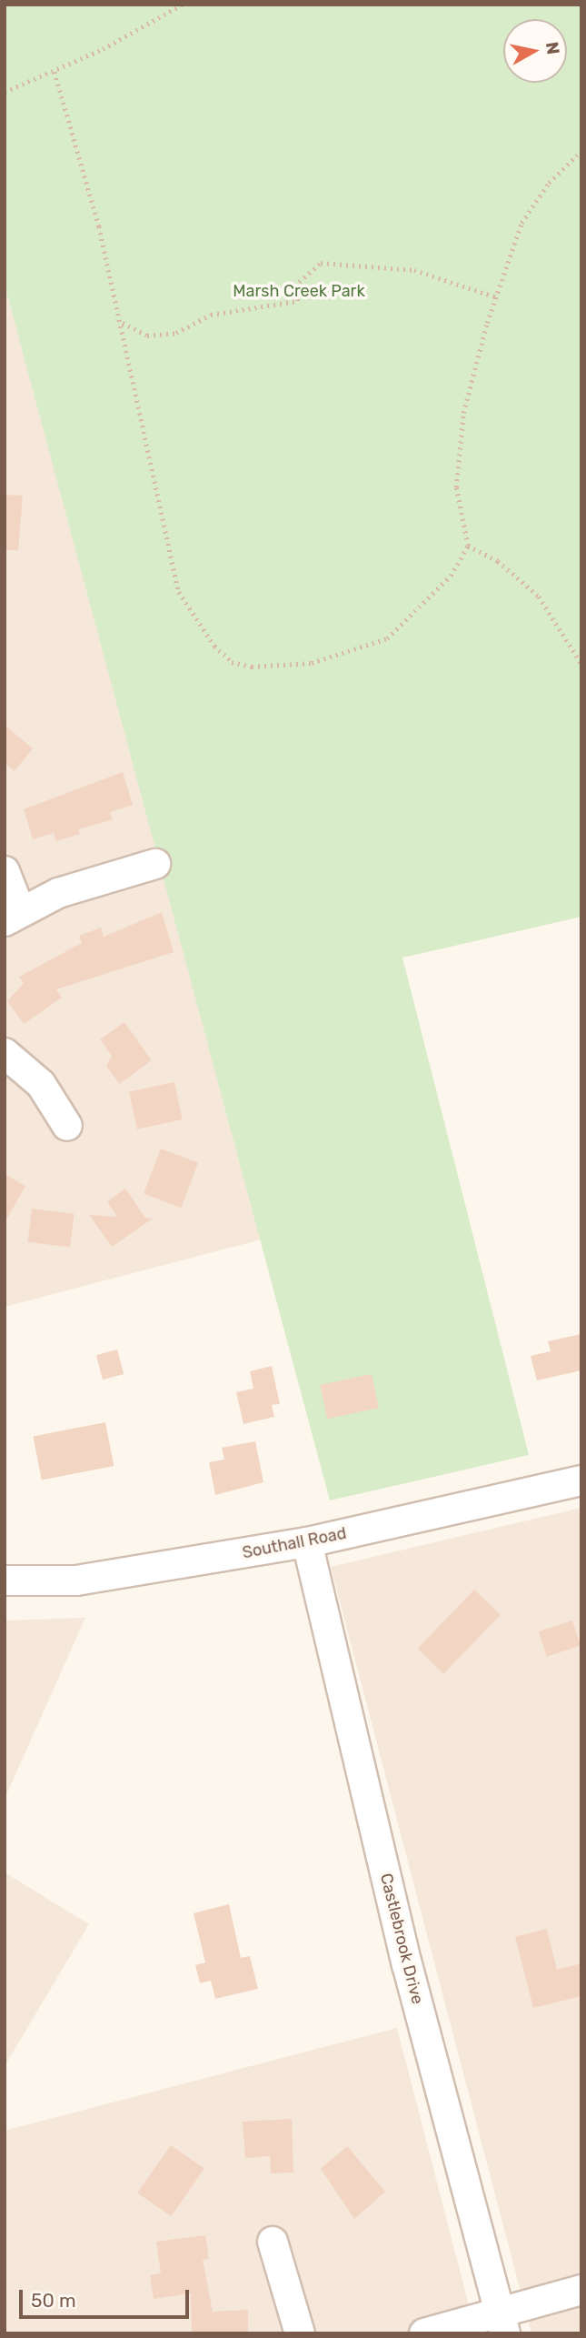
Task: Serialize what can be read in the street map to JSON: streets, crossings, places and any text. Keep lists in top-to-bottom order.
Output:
{
  "streets": {
    "street": ["Southall Road", "Castlebrook Drive"]
  },
  "crossings": [
    ["Southall Road", "Castlebrook Drive"]
  ],
  "parks": ["Marsh Creek Park"],
  "scale_bar": "50 m",
  "north": "right"
}
